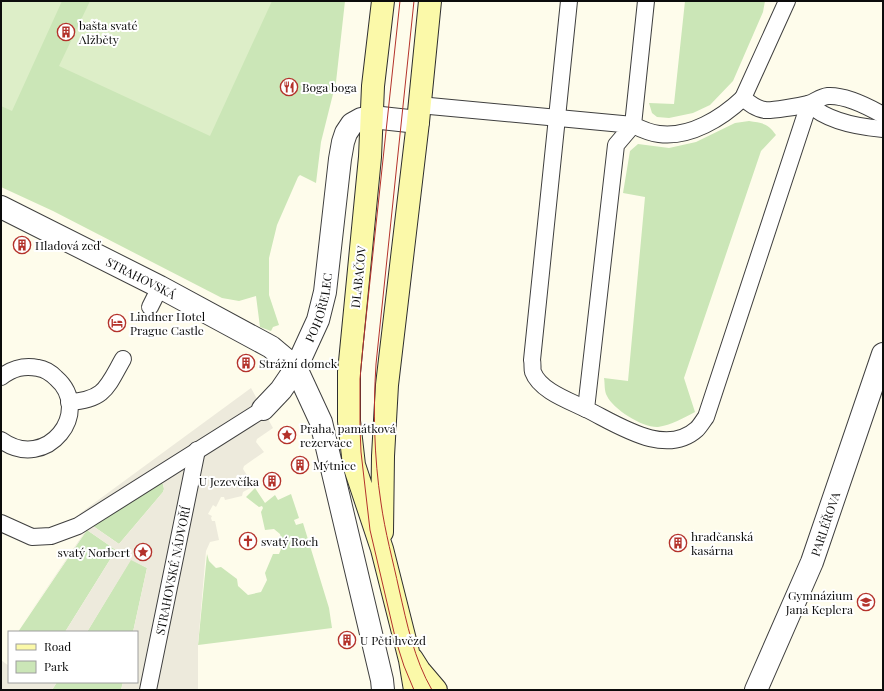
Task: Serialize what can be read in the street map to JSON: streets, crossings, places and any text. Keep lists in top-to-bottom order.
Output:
{
  "streets": {
    "main road": ["DLABAČOV"],
    "street": ["STRAHOVSKÁ", "POHOŘELEC", "PARLÉŘOVA"],
    "lane": ["STRAHOVSKÉ NÁDVOŘÍ"]
  },
  "crossings": [
    ["DLABAČOV", "POHOŘELEC"],
    ["STRAHOVSKÁ", "POHOŘELEC"]
  ],
  "places": {
    "building": [
      "bašta svaté Alžběty",
      "Hladová zeď",
      "Strážní domek",
      "Mýtnice",
      "U Jezevčíka",
      "hradčanská kasárna",
      "U Pěti hvězd"
    ],
    "restaurant": ["Boga boga"],
    "hotel": ["Lindner Hotel Prague Castle"],
    "place": ["Praha, památková rezervace", "svatý Norbert"],
    "church": ["svatý Roch"],
    "school or university": ["Gymnázium Jana Keplera"]
  },
  "legend": ["Road", "Park"]
}
